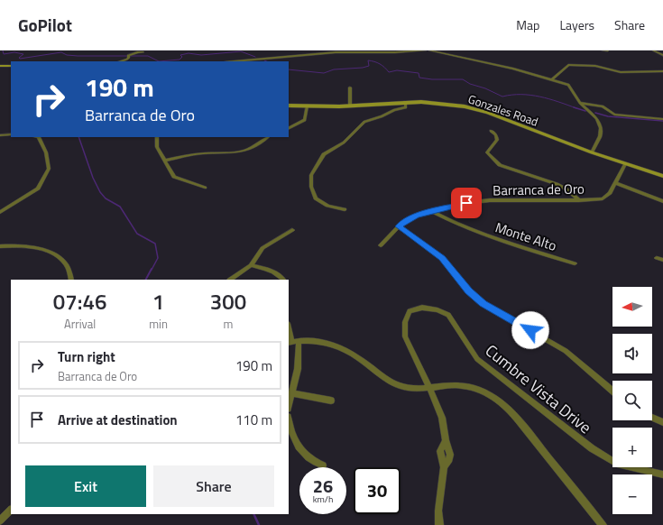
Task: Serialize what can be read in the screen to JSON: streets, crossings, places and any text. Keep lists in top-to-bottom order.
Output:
{
  "streets": {
    "street": [
      "Gonzales Road",
      "Barranca de Oro",
      "Monte Alto",
      "Cumbre Vista Drive"
    ]
  },
  "crossings": [
    ["Gonzales Road", "Barranca de Oro"],
    ["Barranca de Oro", "Monte Alto"]
  ],
  "north": "left",
  "page": {
    "header": "GoPilot",
    "nav": ["Map", "Layers", "Share"],
    "turn": ["190 m", "Barranca de Oro"],
    "eta": [
      "07:46",
      "Arrival",
      "1",
      "min",
      "300",
      "m"
    ],
    "map_buttons": ["+", "−"],
    "list": [
      {
        "name": "Turn right",
        "note": "Barranca de Oro",
        "value": "190 m"
      },
      {
        "name": "Arrive at destination",
        "value": "110 m"
      }
    ],
    "buttons": ["Exit", "Share"],
    "speed": "26 km/h",
    "limit": "30"
  }
}
